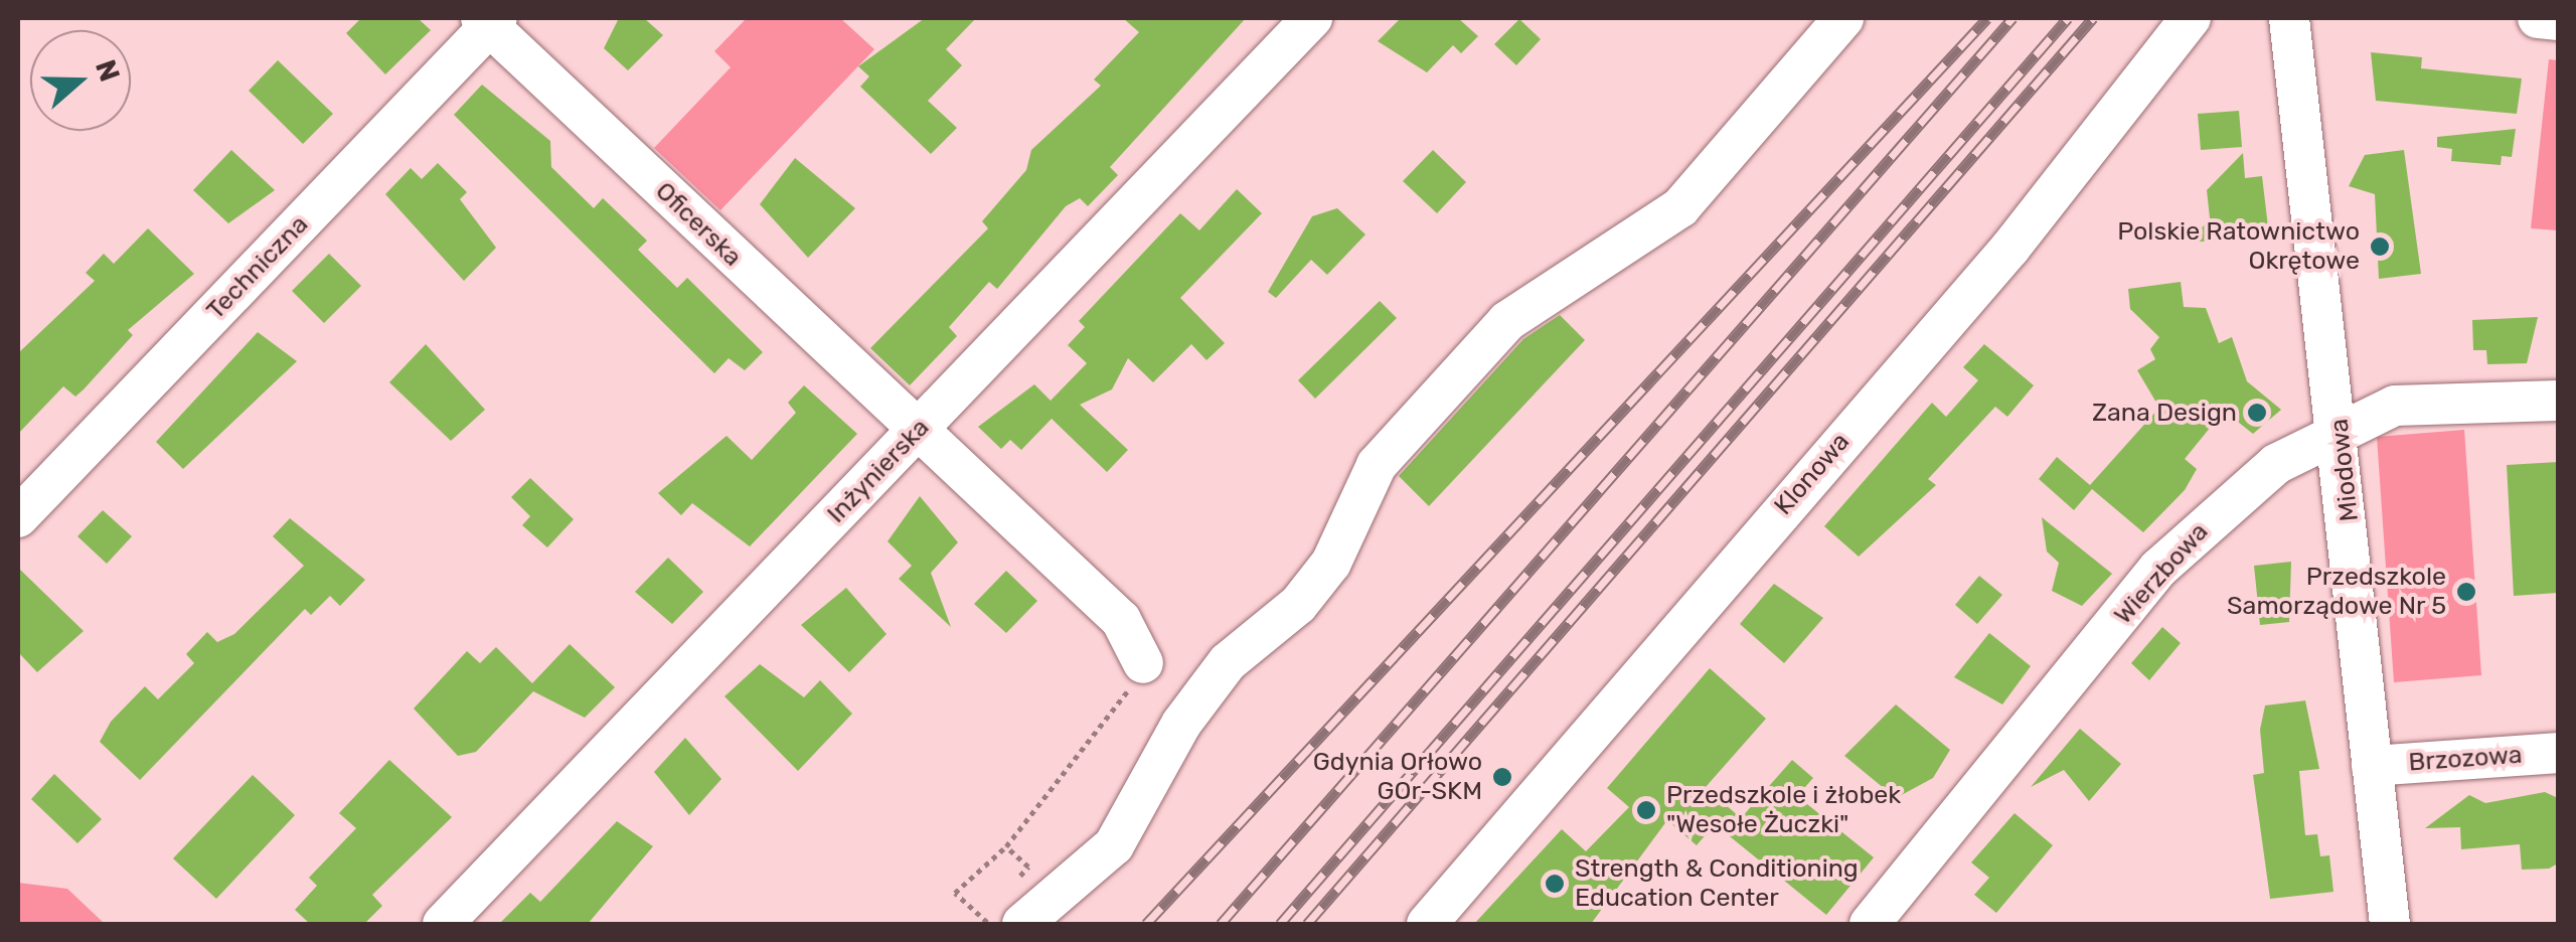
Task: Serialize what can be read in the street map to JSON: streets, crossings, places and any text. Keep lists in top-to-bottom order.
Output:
{
  "streets": {
    "street": [
      "Oficerska",
      "Techniczna",
      "Miodowa",
      "Inżynierska",
      "Klonowa",
      "Wierzbowa",
      "Brzozowa"
    ]
  },
  "crossings": [
    ["Oficerska", "Techniczna"],
    ["Oficerska", "Inżynierska"],
    ["Miodowa", "Wierzbowa"],
    ["Miodowa", "Brzozowa"]
  ],
  "places": [
    "Polskie Ratownictwo Okrętowe",
    "Zana Design",
    "Przedszkole Samorządowe Nr 5",
    "Gdynia Orłowo GOr-SKM",
    "Przedszkole i żłobek \"Wesołe Żuczki\"",
    "Strength & Conditioning Education Center"
  ],
  "north": "right"
}
